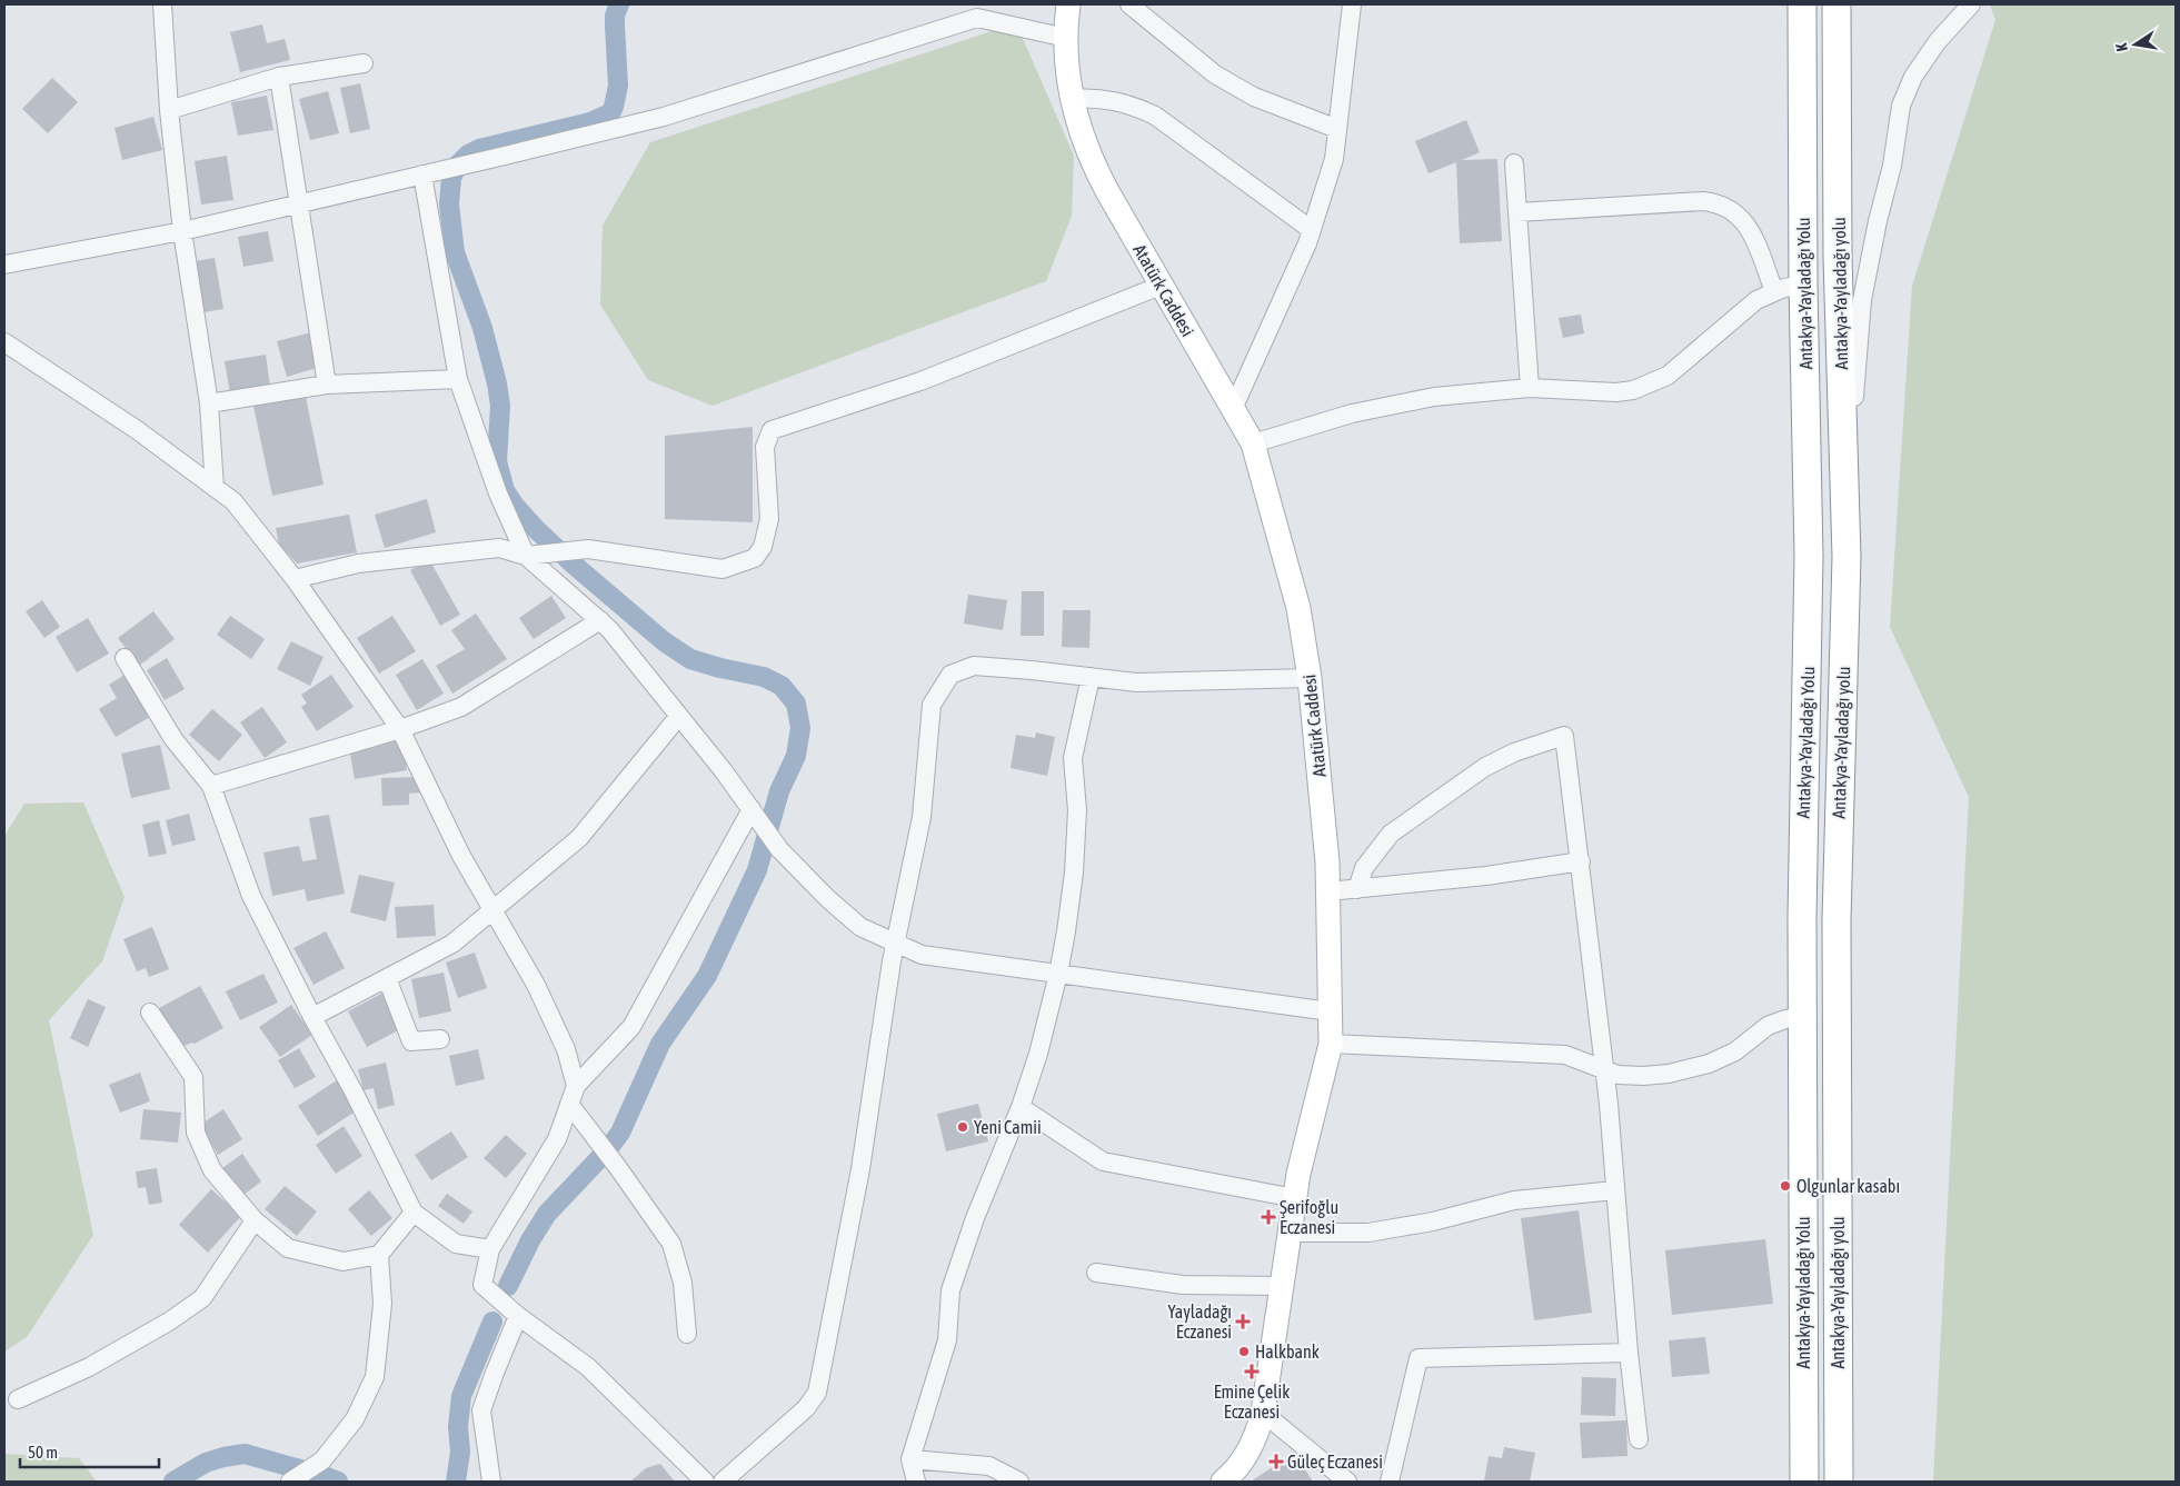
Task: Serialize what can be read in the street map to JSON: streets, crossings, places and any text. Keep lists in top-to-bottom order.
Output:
{
  "streets": {
    "highway": ["Antakya-Yayladağı Yolu", "Antakya-Yayladağı yolu"],
    "main road": ["Atatürk Caddesi"]
  },
  "places": {
    "other": ["Yeni Camii", "Olgunlar kasabı", "Halkbank"],
    "health": [
      "Şerifoğlu Eczanesi",
      "Yayladağı Eczanesi",
      "Emine Çelik Eczanesi",
      "Güleç Eczanesi"
    ]
  },
  "scale_bar": "50 m",
  "north": "left"
}
